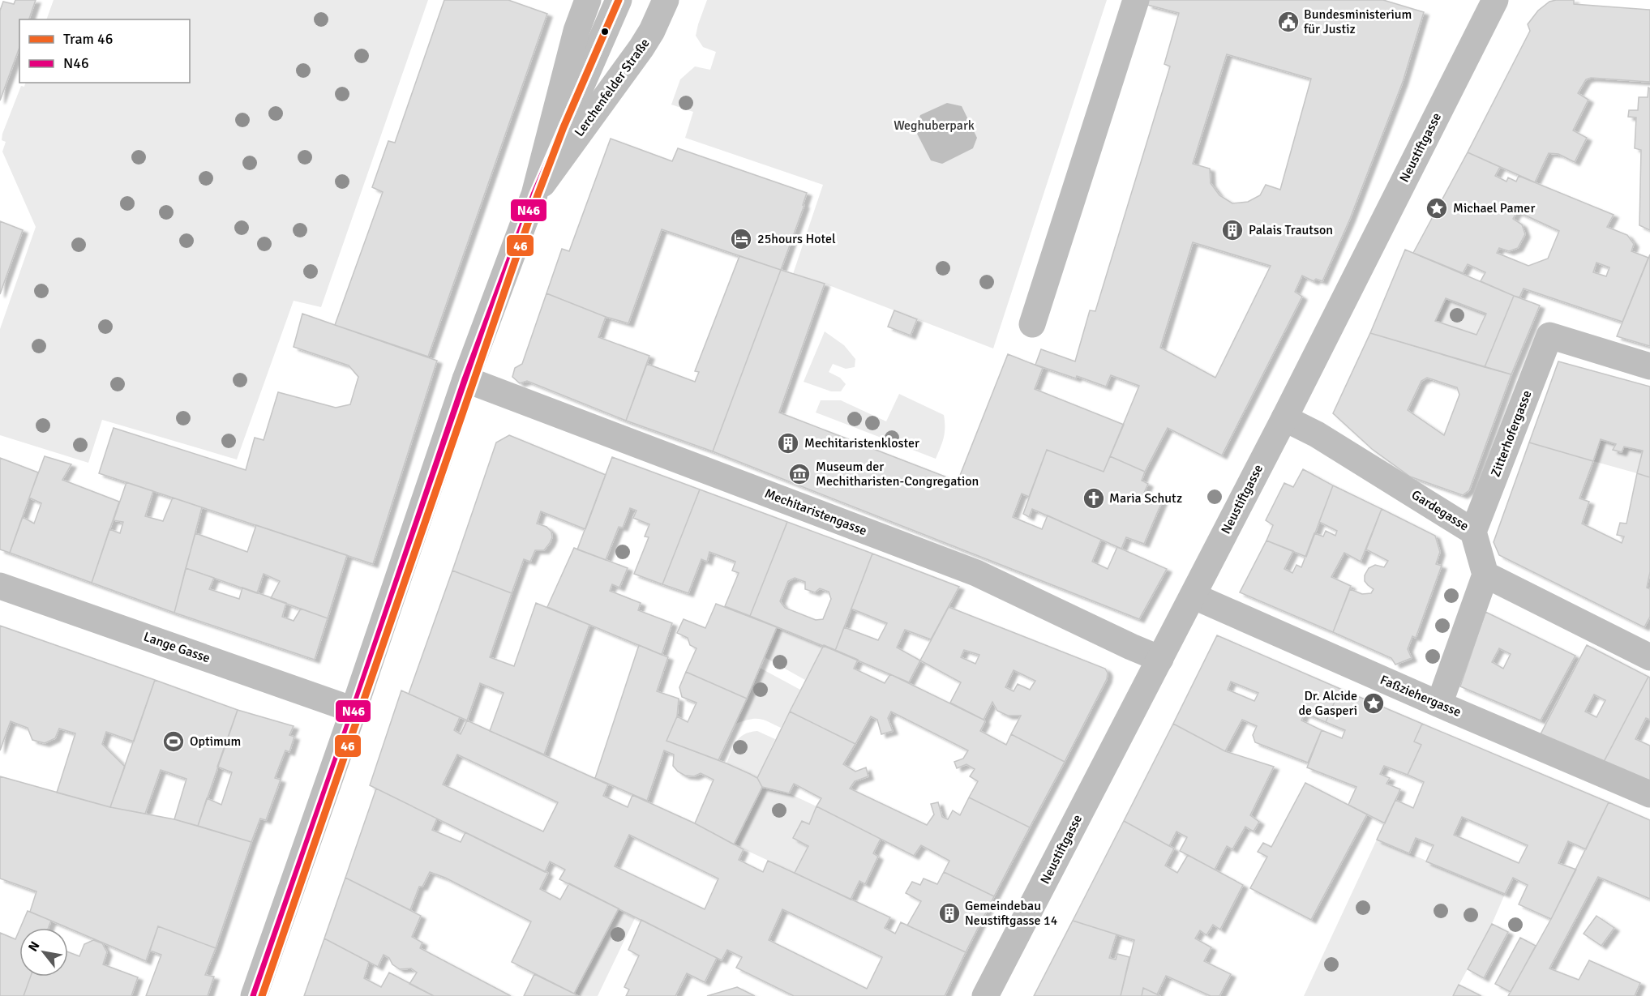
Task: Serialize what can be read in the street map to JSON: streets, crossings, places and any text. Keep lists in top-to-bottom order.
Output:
{
  "streets": {
    "street": [
      "Lerchenfelder Straße",
      "Neustiftgasse",
      "Zitterhofergasse",
      "Gardegasse",
      "Mechitaristengasse",
      "Lange Gasse",
      "Faßziehergasse"
    ]
  },
  "crossings": [
    ["Lerchenfelder Straße", "Mechitaristengasse"],
    ["Lerchenfelder Straße", "Lange Gasse"],
    ["Neustiftgasse", "Gardegasse"],
    ["Neustiftgasse", "Mechitaristengasse"],
    ["Neustiftgasse", "Faßziehergasse"],
    ["Zitterhofergasse", "Gardegasse"]
  ],
  "parks": ["Weghuberpark"],
  "places": {
    "public building": ["Bundesministerium für Justiz"],
    "place": ["Michael Pamer", "Dr. Alcide de Gasperi"],
    "building": ["Palais Trautson", "Mechitaristenkloster", "Gemeindebau Neustiftgasse 14"],
    "hotel": ["25hours Hotel"],
    "museum": ["Museum der Mechitharisten-Congregation"],
    "church": ["Maria Schutz"],
    "sports": ["Optimum"]
  },
  "lines": ["tram line 46", "transit line N46"],
  "legend": ["Tram 46", "N46"],
  "north": "top left"
}
